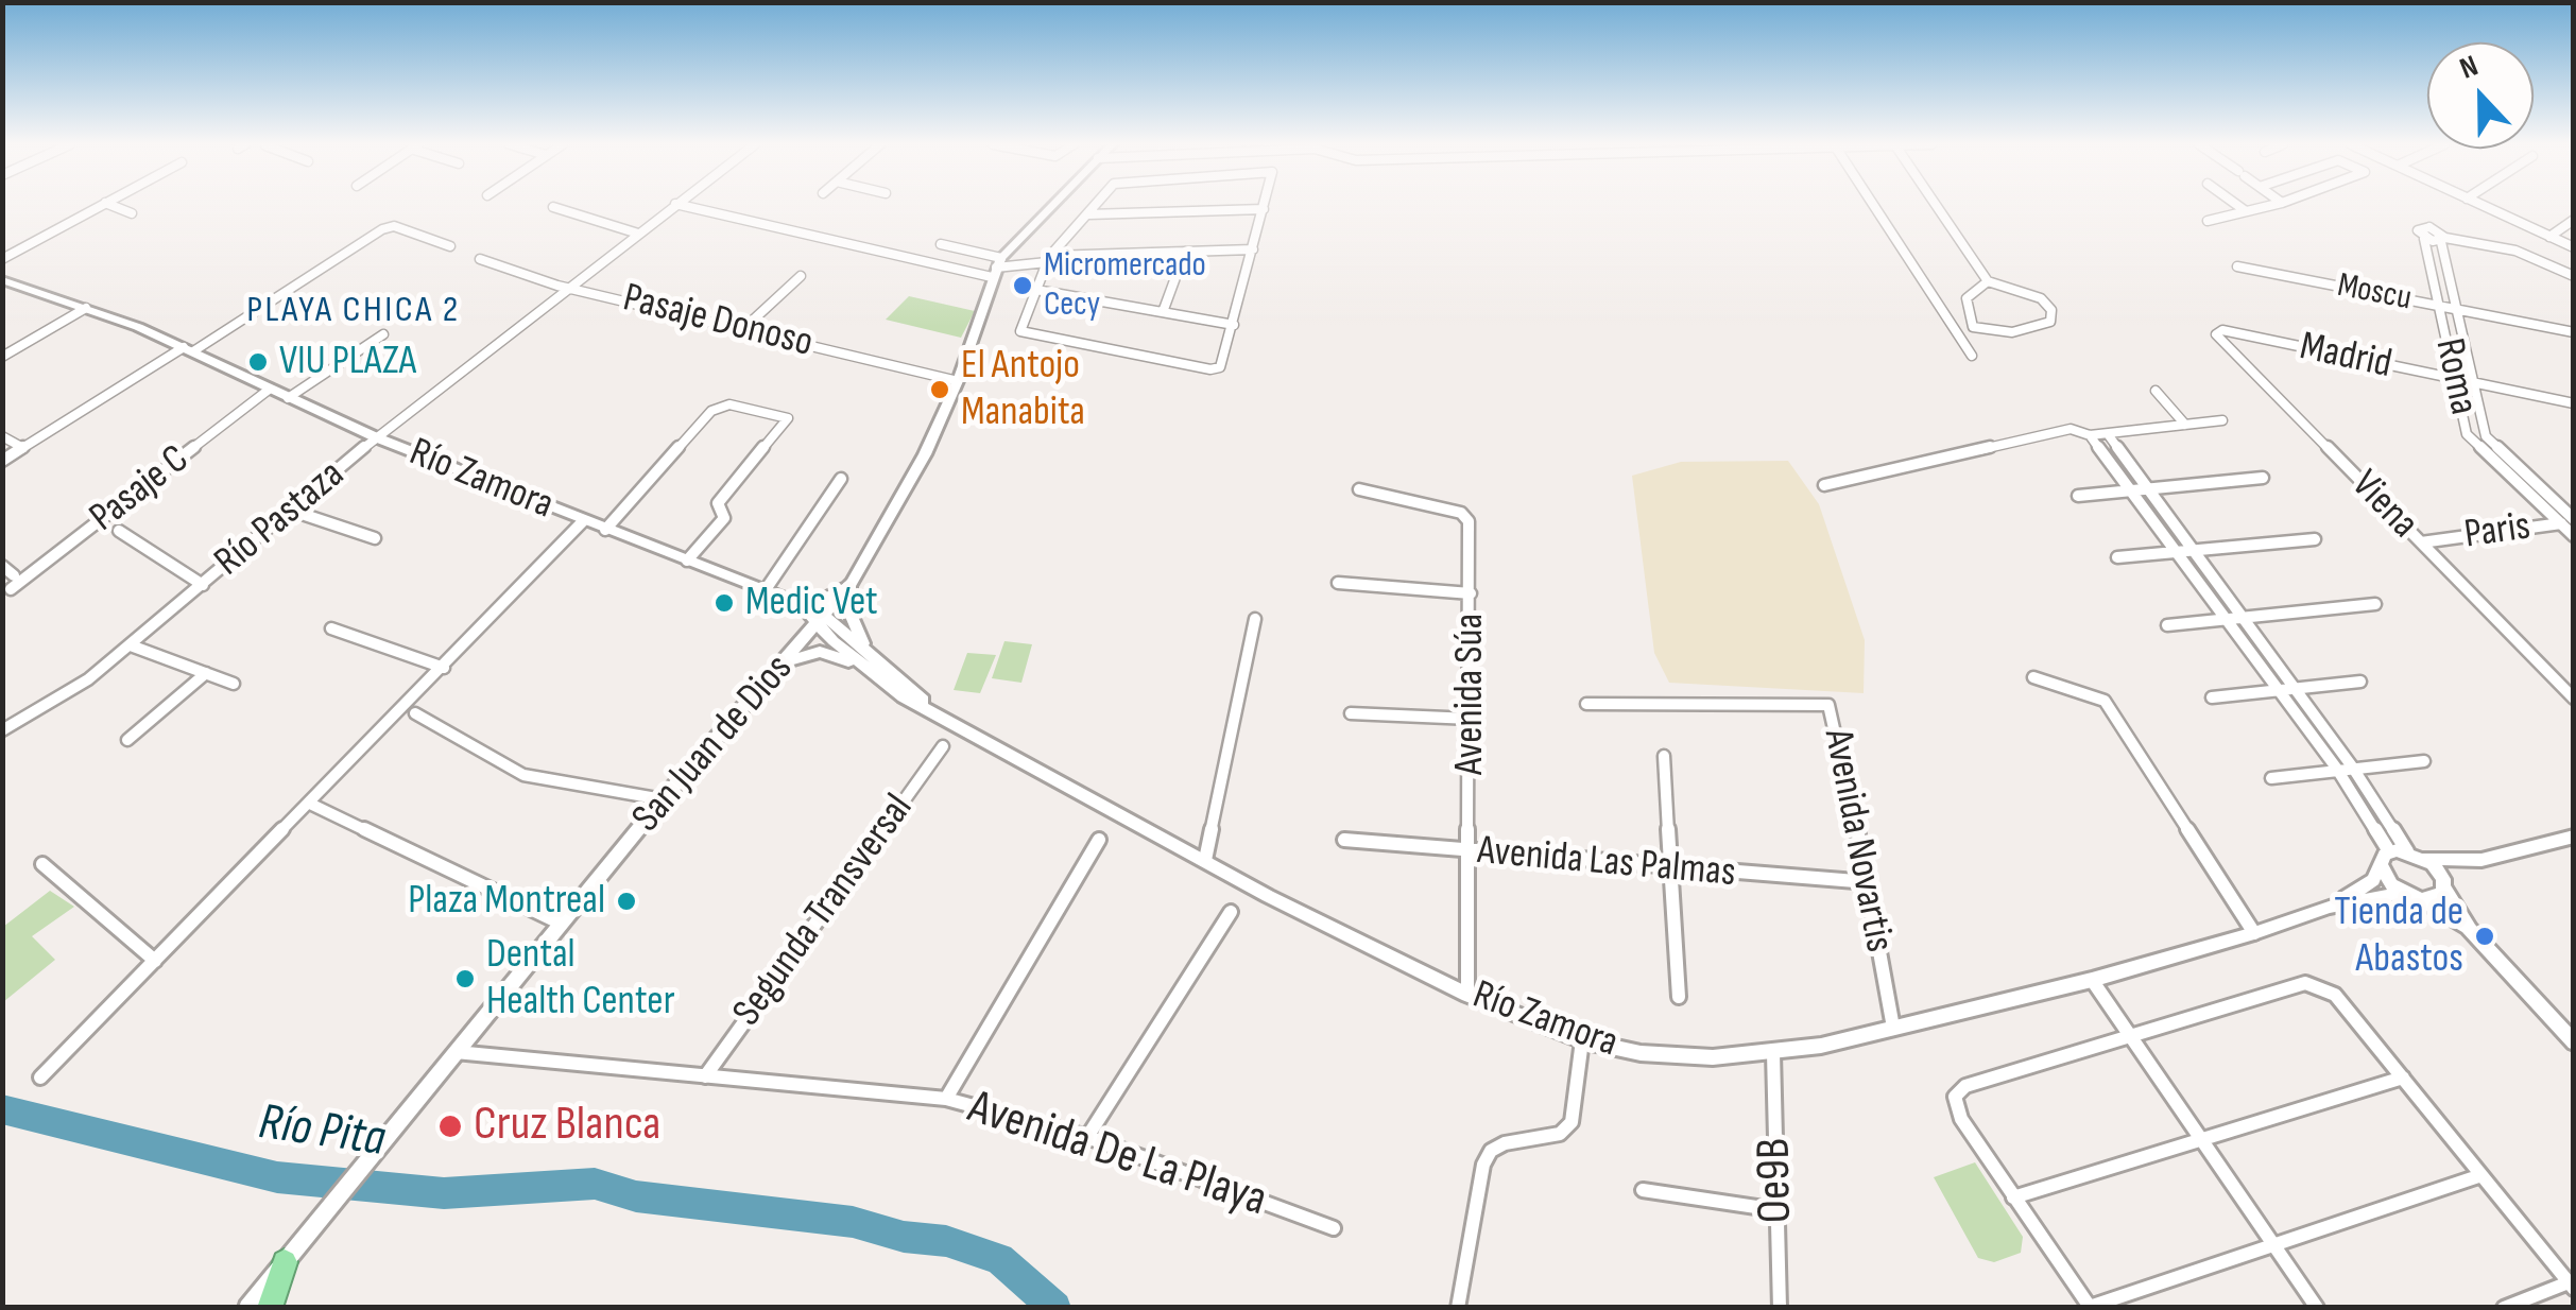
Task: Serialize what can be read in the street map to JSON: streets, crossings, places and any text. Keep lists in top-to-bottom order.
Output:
{
  "streets": {
    "street": [
      "Moscu",
      "Pasaje Donoso",
      "Madrid",
      "Roma",
      "Río Zamora",
      "Pasaje C",
      "Viena",
      "Río Pastaza",
      "Paris",
      "Avenida Súa",
      "San Juan de Dios",
      "Avenida Novartis",
      "Avenida Las Palmas",
      "Segunda Transversal",
      "Avenida De La Playa",
      "Oe9B"
    ]
  },
  "crossings": [
    ["Moscu", "Roma"],
    ["Pasaje Donoso", "Río Pastaza"],
    ["Pasaje Donoso", "San Juan de Dios"],
    ["Madrid", "Roma"],
    ["Madrid", "Viena"],
    ["Roma", "Paris"],
    ["Río Zamora", "Pasaje C"],
    ["Río Zamora", "Río Pastaza"],
    ["Río Zamora", "Avenida Súa"],
    ["Río Zamora", "San Juan de Dios"],
    ["Río Zamora", "Avenida Novartis"],
    ["Río Zamora", "Oe9B"],
    ["Viena", "Paris"],
    ["Avenida Súa", "Avenida Las Palmas"],
    ["San Juan de Dios", "Avenida De La Playa"],
    ["Avenida Novartis", "Avenida Las Palmas"],
    ["Segunda Transversal", "Avenida De La Playa"]
  ],
  "districts": ["PLAYA CHICA 2"],
  "water": ["Río Pita"],
  "places": [
    "Micromercado Cecy",
    "VIU PLAZA",
    "El Antojo Manabita",
    "Medic Vet",
    "Plaza Montreal",
    "Tienda de Abastos",
    "Dental Health Center",
    "Cruz Blanca"
  ],
  "north": "top"
}
